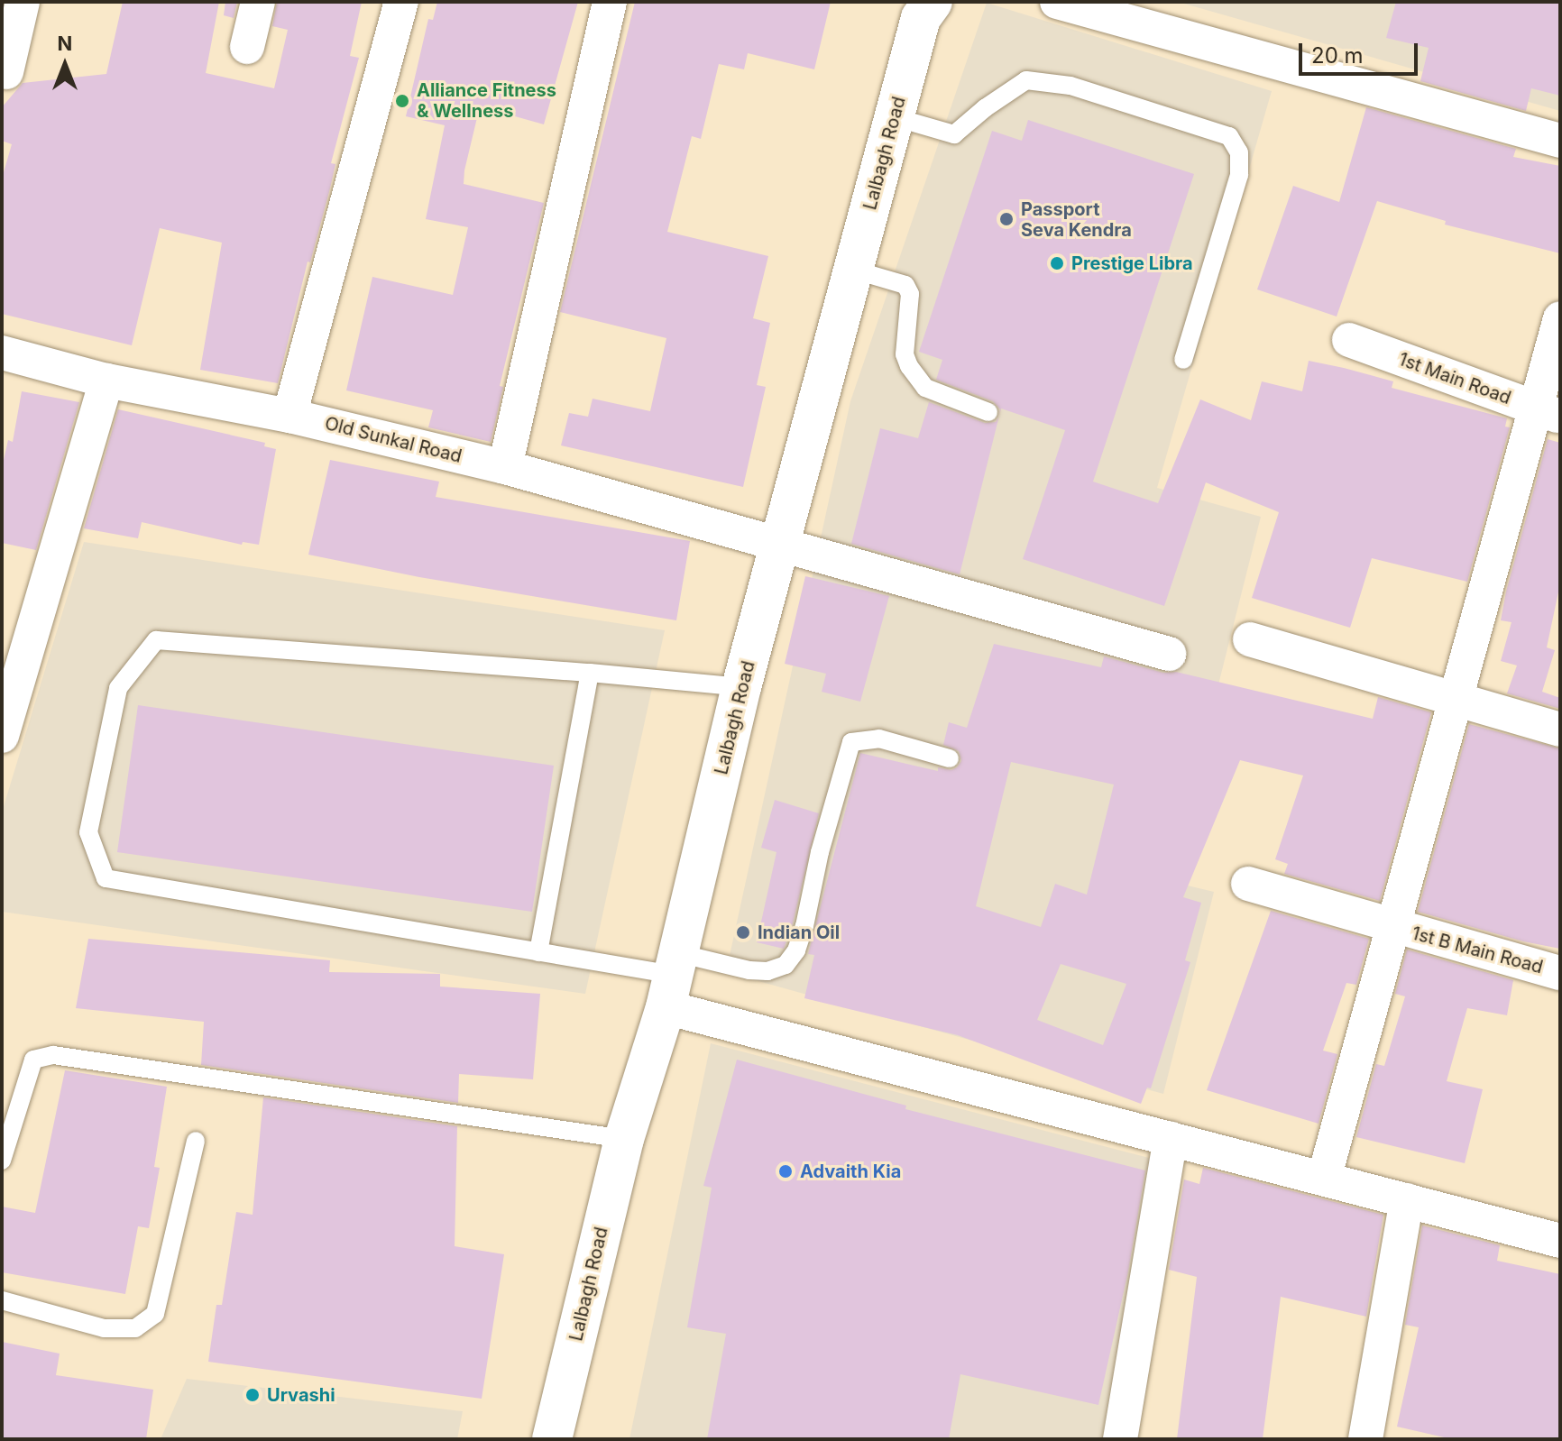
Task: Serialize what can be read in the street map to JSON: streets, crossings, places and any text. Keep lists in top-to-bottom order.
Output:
{
  "streets": {
    "main road": ["Lalbagh Road"],
    "street": ["1st Main Road", "Old Sunkal Road", "1st B Main Road"]
  },
  "crossings": [
    ["Lalbagh Road", "Old Sunkal Road"]
  ],
  "places": [
    "Alliance Fitness & Wellness",
    "Passport Seva Kendra",
    "Prestige Libra",
    "Indian Oil",
    "Advaith Kia",
    "Urvashi"
  ],
  "scale_bar": "20 m",
  "north": "top"
}
